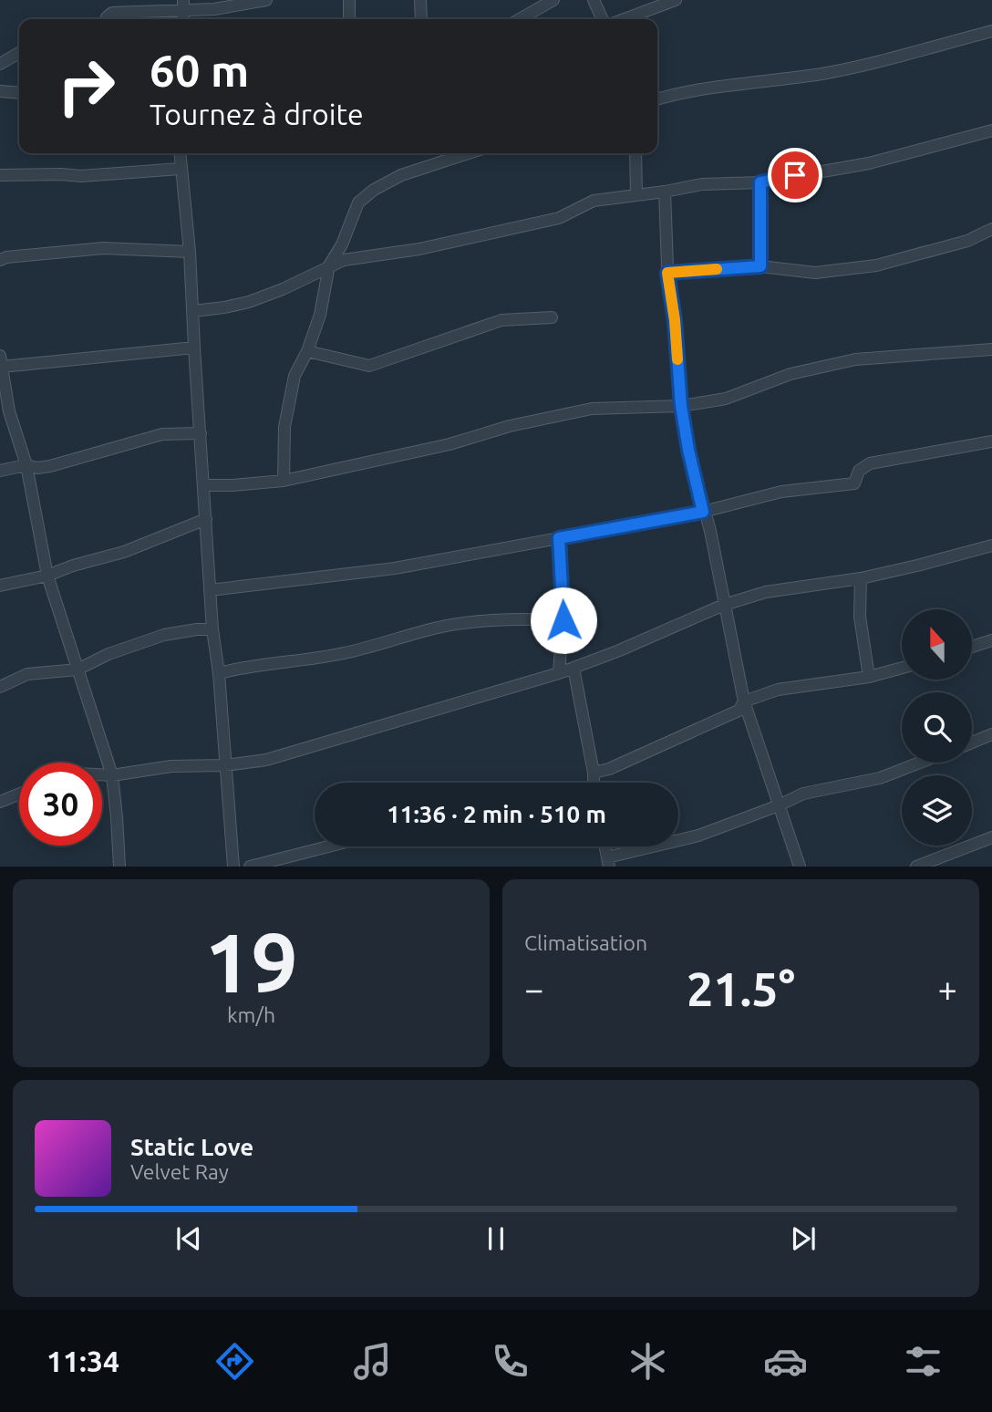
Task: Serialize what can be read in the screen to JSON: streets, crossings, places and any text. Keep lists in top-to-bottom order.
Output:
{
  "north": "top",
  "page": {
    "turn": ["60 m", "Tournez à droite"],
    "limit": "30",
    "trip": "11:36 · 2 min · 510 m",
    "tile": [
      ["19", "km/h"],
      "Climatisation"
    ],
    "heat": ["−", "21.5°", "+"],
    "song": ["Static Love", "Velvet Ray"],
    "tabs": "11:34"
  }
}
